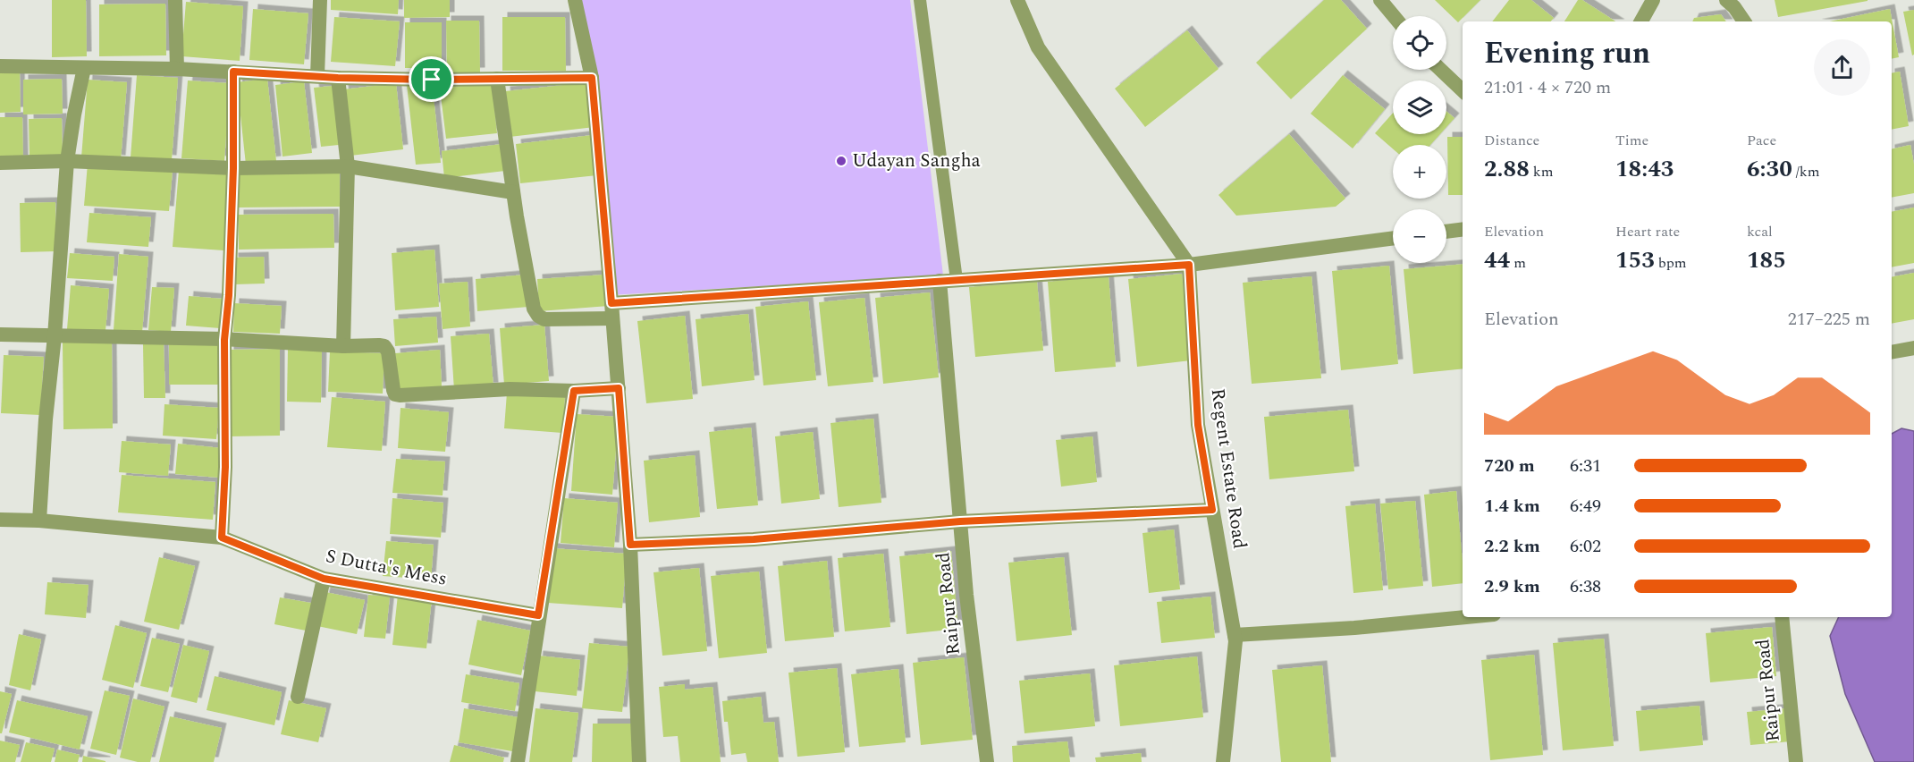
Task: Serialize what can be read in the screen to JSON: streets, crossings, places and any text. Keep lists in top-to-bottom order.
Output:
{
  "streets": {
    "street": ["Regent Estate Road", "S Dutta's Mess", "Raipur Road"]
  },
  "places": ["Udayan Sangha"],
  "page": {
    "map_buttons": ["+", "−"],
    "heading": ["Evening run", "21:01 · 4 × 720 m"],
    "stats": [
      ["Distance", "2.88 km"],
      ["Time", "18:43"],
      ["Pace", "6:30 /km"],
      ["Elevation", "44 m"],
      ["Heart rate", "153 bpm"],
      ["kcal", "185"]
    ],
    "chart": ["Elevation", "217–225 m"],
    "list": [
      {
        "name": "720 m",
        "note": "6:31"
      },
      {
        "name": "1.4 km",
        "note": "6:49"
      },
      {
        "name": "2.2 km",
        "note": "6:02"
      },
      {
        "name": "2.9 km",
        "note": "6:38"
      }
    ]
  }
}
